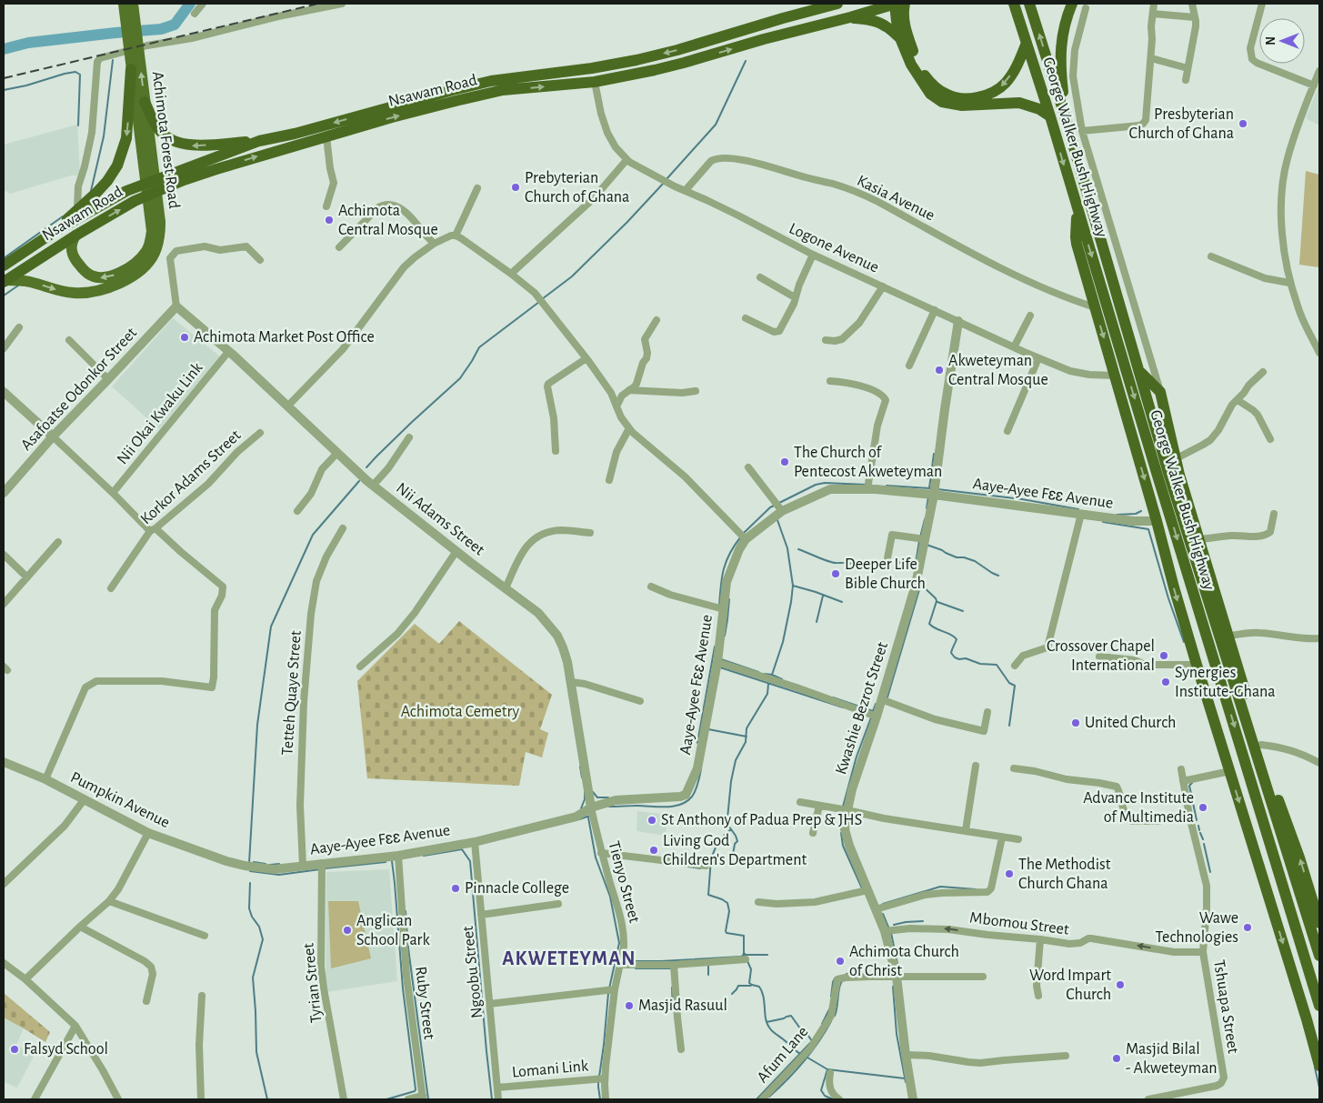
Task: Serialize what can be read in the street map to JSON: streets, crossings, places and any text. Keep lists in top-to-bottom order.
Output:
{
  "streets": {
    "highway": ["Nsawam Road", "George Walker Bush Highway"],
    "main road": ["Achimota Forest Road"],
    "street": [
      "Kasia Avenue",
      "Logone Avenue",
      "Asafoatse Odonkor Street",
      "Nii Okai Kwaku Link",
      "Korkor Adams Street",
      "Aaye-Ayee Fɛɛ Avenue",
      "Nii Adams Street",
      "Tetteh Quaye Street",
      "Kwashie Bezrot Street",
      "Pumpkin Avenue",
      "Tienyo Street",
      "Mbomou Street",
      "Ngoobu Street",
      "Tyrian Street",
      "Ruby Street",
      "Tshuapa Street",
      "Afum Lane",
      "Lomani Link"
    ]
  },
  "crossings": [
    ["Nsawam Road", "Achimota Forest Road"],
    ["Nsawam Road", "Logone Avenue"],
    ["Kasia Avenue", "Logone Avenue"],
    ["Logone Avenue", "Kwashie Bezrot Street"],
    ["Asafoatse Odonkor Street", "Nii Adams Street"],
    ["Nii Okai Kwaku Link", "Nii Adams Street"],
    ["Aaye-Ayee Fɛɛ Avenue", "Nii Adams Street"],
    ["Aaye-Ayee Fɛɛ Avenue", "Tetteh Quaye Street"],
    ["Aaye-Ayee Fɛɛ Avenue", "Kwashie Bezrot Street"],
    ["Aaye-Ayee Fɛɛ Avenue", "Pumpkin Avenue"],
    ["Aaye-Ayee Fɛɛ Avenue", "Tienyo Street"],
    ["Aaye-Ayee Fɛɛ Avenue", "Ngoobu Street"],
    ["Aaye-Ayee Fɛɛ Avenue", "Tyrian Street"],
    ["Aaye-Ayee Fɛɛ Avenue", "Ruby Street"],
    ["Nii Adams Street", "Tienyo Street"],
    ["Kwashie Bezrot Street", "Mbomou Street"],
    ["Kwashie Bezrot Street", "Afum Lane"],
    ["Tienyo Street", "Lomani Link"],
    ["Mbomou Street", "Tshuapa Street"],
    ["Ngoobu Street", "Lomani Link"]
  ],
  "one_way": ["Mbomou Street"],
  "districts": ["AKWETEYMAN"],
  "parks": ["Achimota Cemetry"],
  "places": [
    "Presbyterian Church of Ghana",
    "Prebyterian Church of Ghana",
    "Achimota Central Mosque",
    "Achimota Market Post Office",
    "Akweteyman Central Mosque",
    "The Church of Pentecost Akweteyman",
    "Deeper Life Bible Church",
    "Crossover Chapel International",
    "Synergies Institute-Ghana",
    "United Church",
    "Advance Institute of Multimedia",
    "St Anthony of Padua Prep & JHS",
    "Living God Children's Department",
    "The Methodist Church Ghana",
    "Pinnacle College",
    "Wawe Technologies",
    "Anglican School Park",
    "Achimota Church of Christ",
    "Word Impart Church",
    "Masjid Rasuul",
    "Falsyd School",
    "Masjid Bilal - Akweteyman"
  ],
  "north": "left"
}
